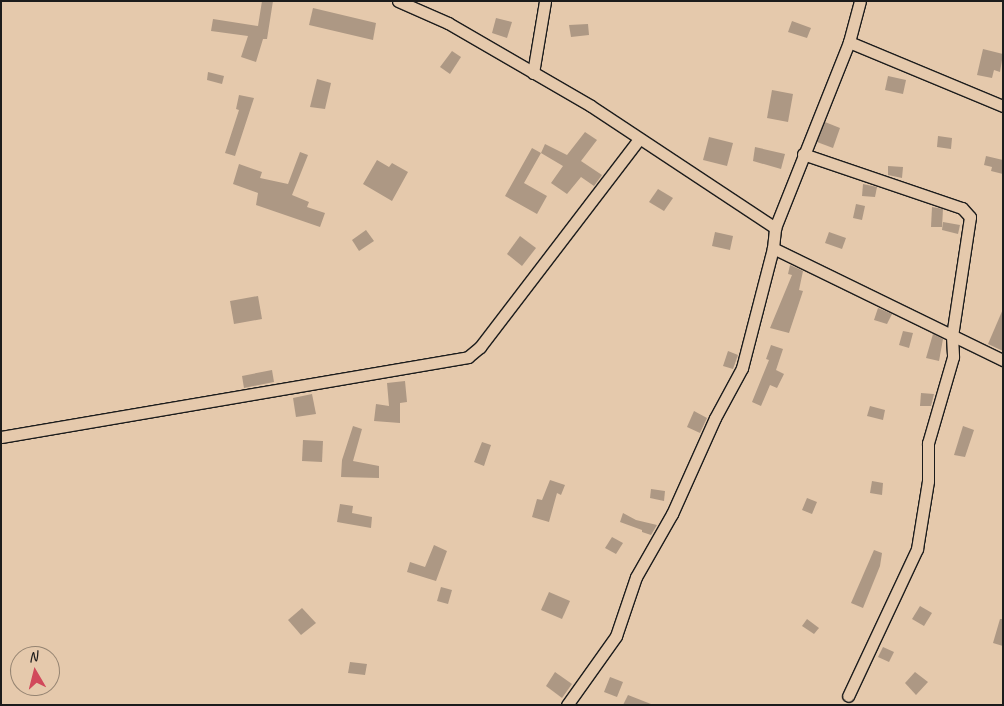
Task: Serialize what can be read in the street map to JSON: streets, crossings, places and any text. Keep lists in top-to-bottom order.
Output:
{
  "north": "top"
}
